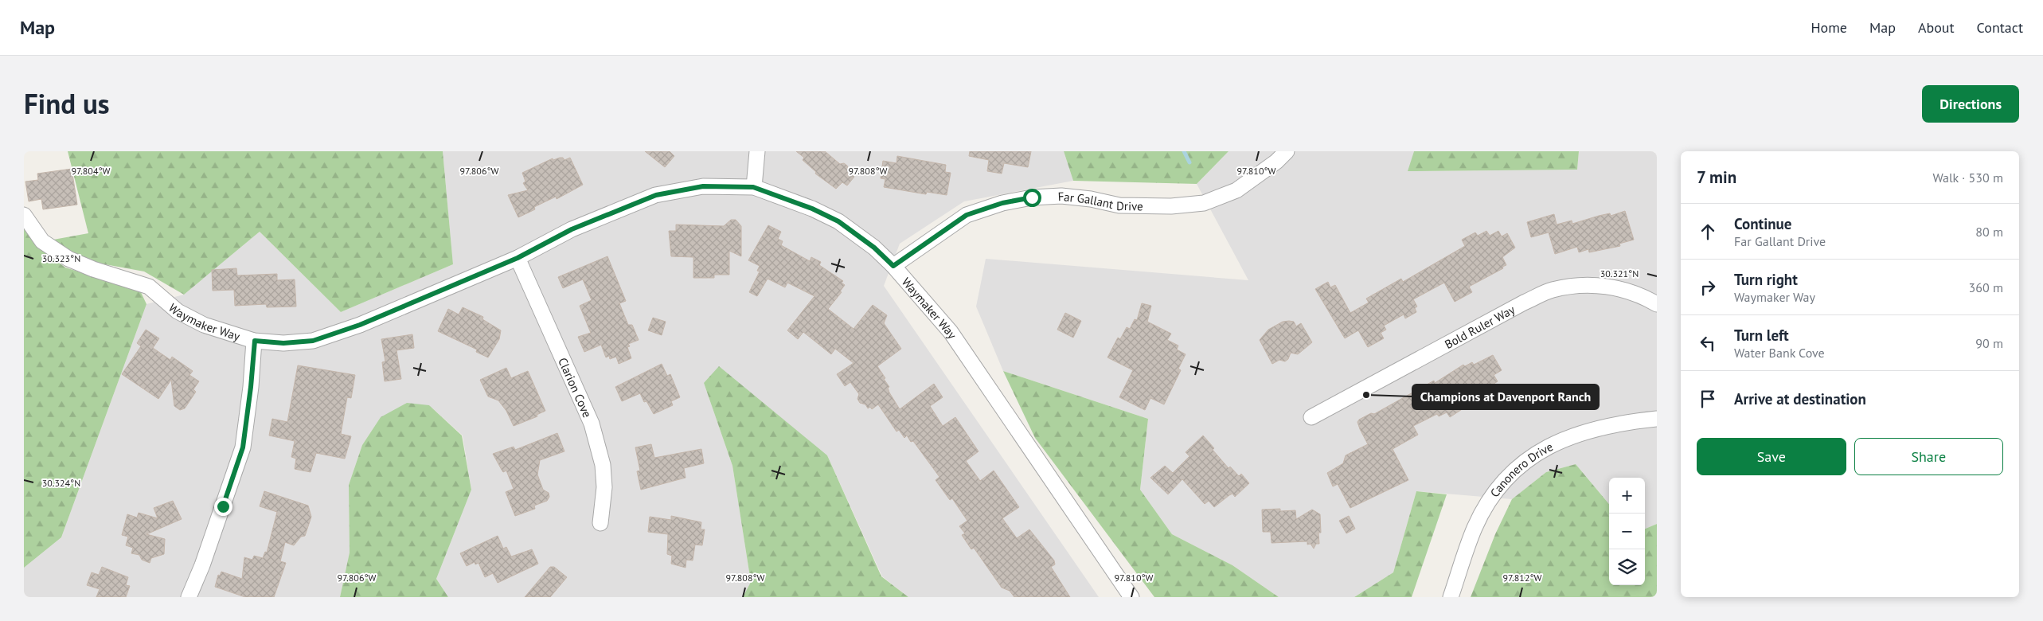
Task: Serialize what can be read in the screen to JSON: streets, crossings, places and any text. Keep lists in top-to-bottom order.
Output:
{
  "streets": {
    "street": [
      "Far Gallant Drive",
      "Waymaker Way",
      "Bold Ruler Way",
      "Clarion Cove",
      "Canonero Drive"
    ]
  },
  "crossings": [
    ["Far Gallant Drive", "Waymaker Way"],
    ["Waymaker Way", "Clarion Cove"]
  ],
  "places": ["Champions at Davenport Ranch"],
  "page": {
    "header": "Map",
    "nav": [
      "Home",
      "Map",
      "About",
      "Contact"
    ],
    "title": "Find us",
    "buttons": [
      "Directions",
      ["Save", "Share"]
    ],
    "heading": ["7 min", "Walk · 530 m"],
    "list": [
      ["Continue", "Far Gallant Drive", "80 m"],
      ["Turn right", "Waymaker Way", "360 m"],
      ["Turn left", "Water Bank Cove", "90 m"],
      "Arrive at destination"
    ],
    "map_buttons": ["+", "−"]
  },
  "coordinates": [
    "97.804°W",
    "97.806°W",
    "97.808°W",
    "97.810°W",
    "30.323°N",
    "30.321°N",
    "30.324°N",
    "97.812°W"
  ]
}
